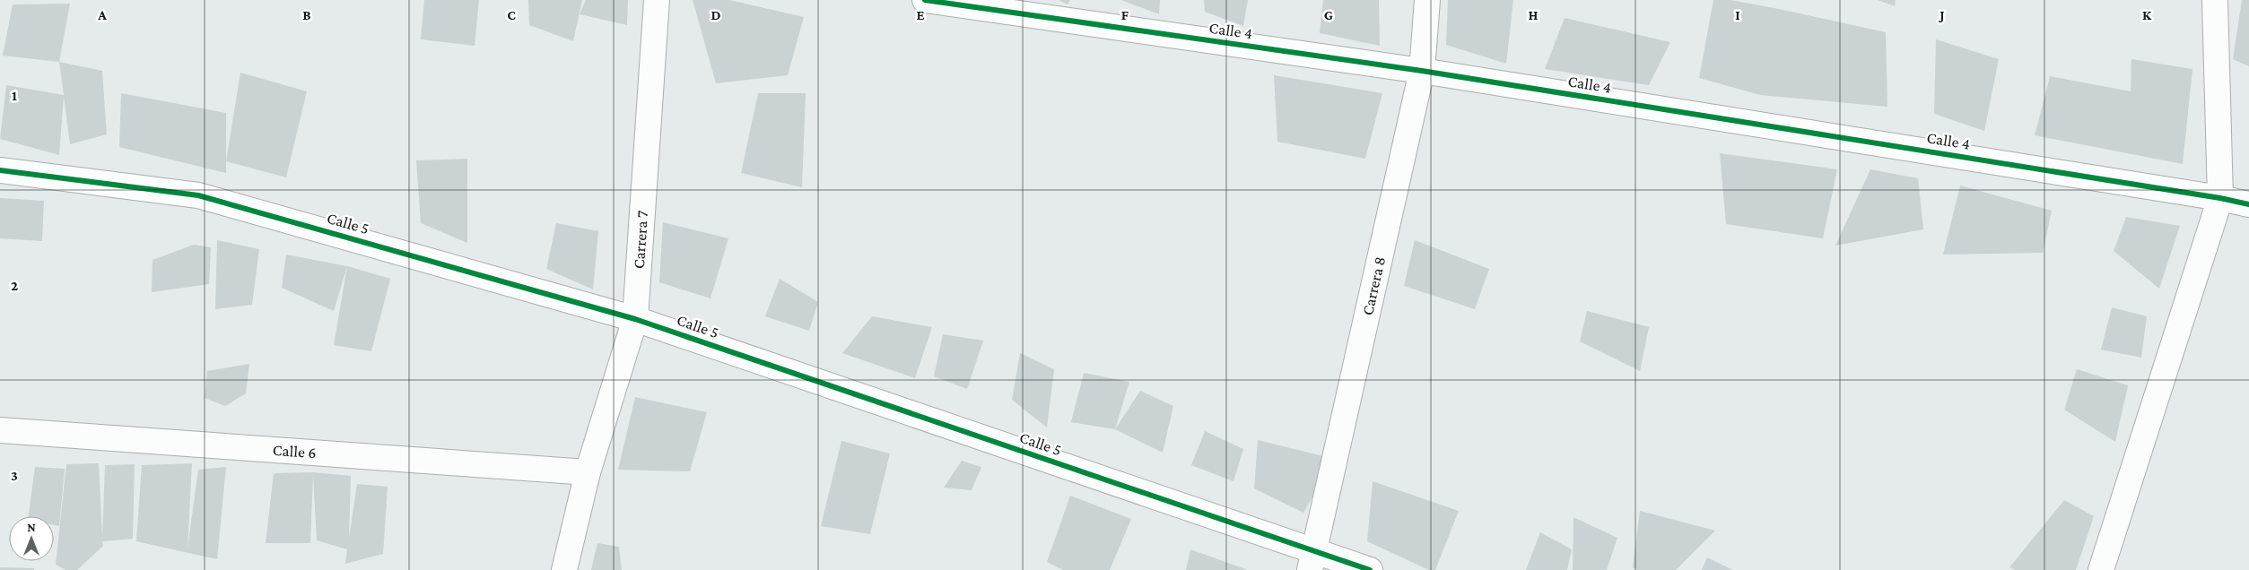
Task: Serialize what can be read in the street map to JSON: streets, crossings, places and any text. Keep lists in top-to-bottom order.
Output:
{
  "streets": {
    "street": [
      "Calle 4",
      "Calle 5",
      "Carrera 7",
      "Carrera 8",
      "Calle 6"
    ]
  },
  "crossings": [
    ["Calle 4", "Carrera 8"],
    ["Calle 5", "Carrera 7"],
    ["Calle 5", "Carrera 8"],
    ["Carrera 7", "Calle 6"]
  ],
  "north": "top",
  "grid": {
    "columns": [
      "A",
      "B",
      "C",
      "D",
      "E",
      "F",
      "G",
      "H",
      "I",
      "J",
      "K"
    ],
    "rows": ["1", "2", "3"]
  }
}
